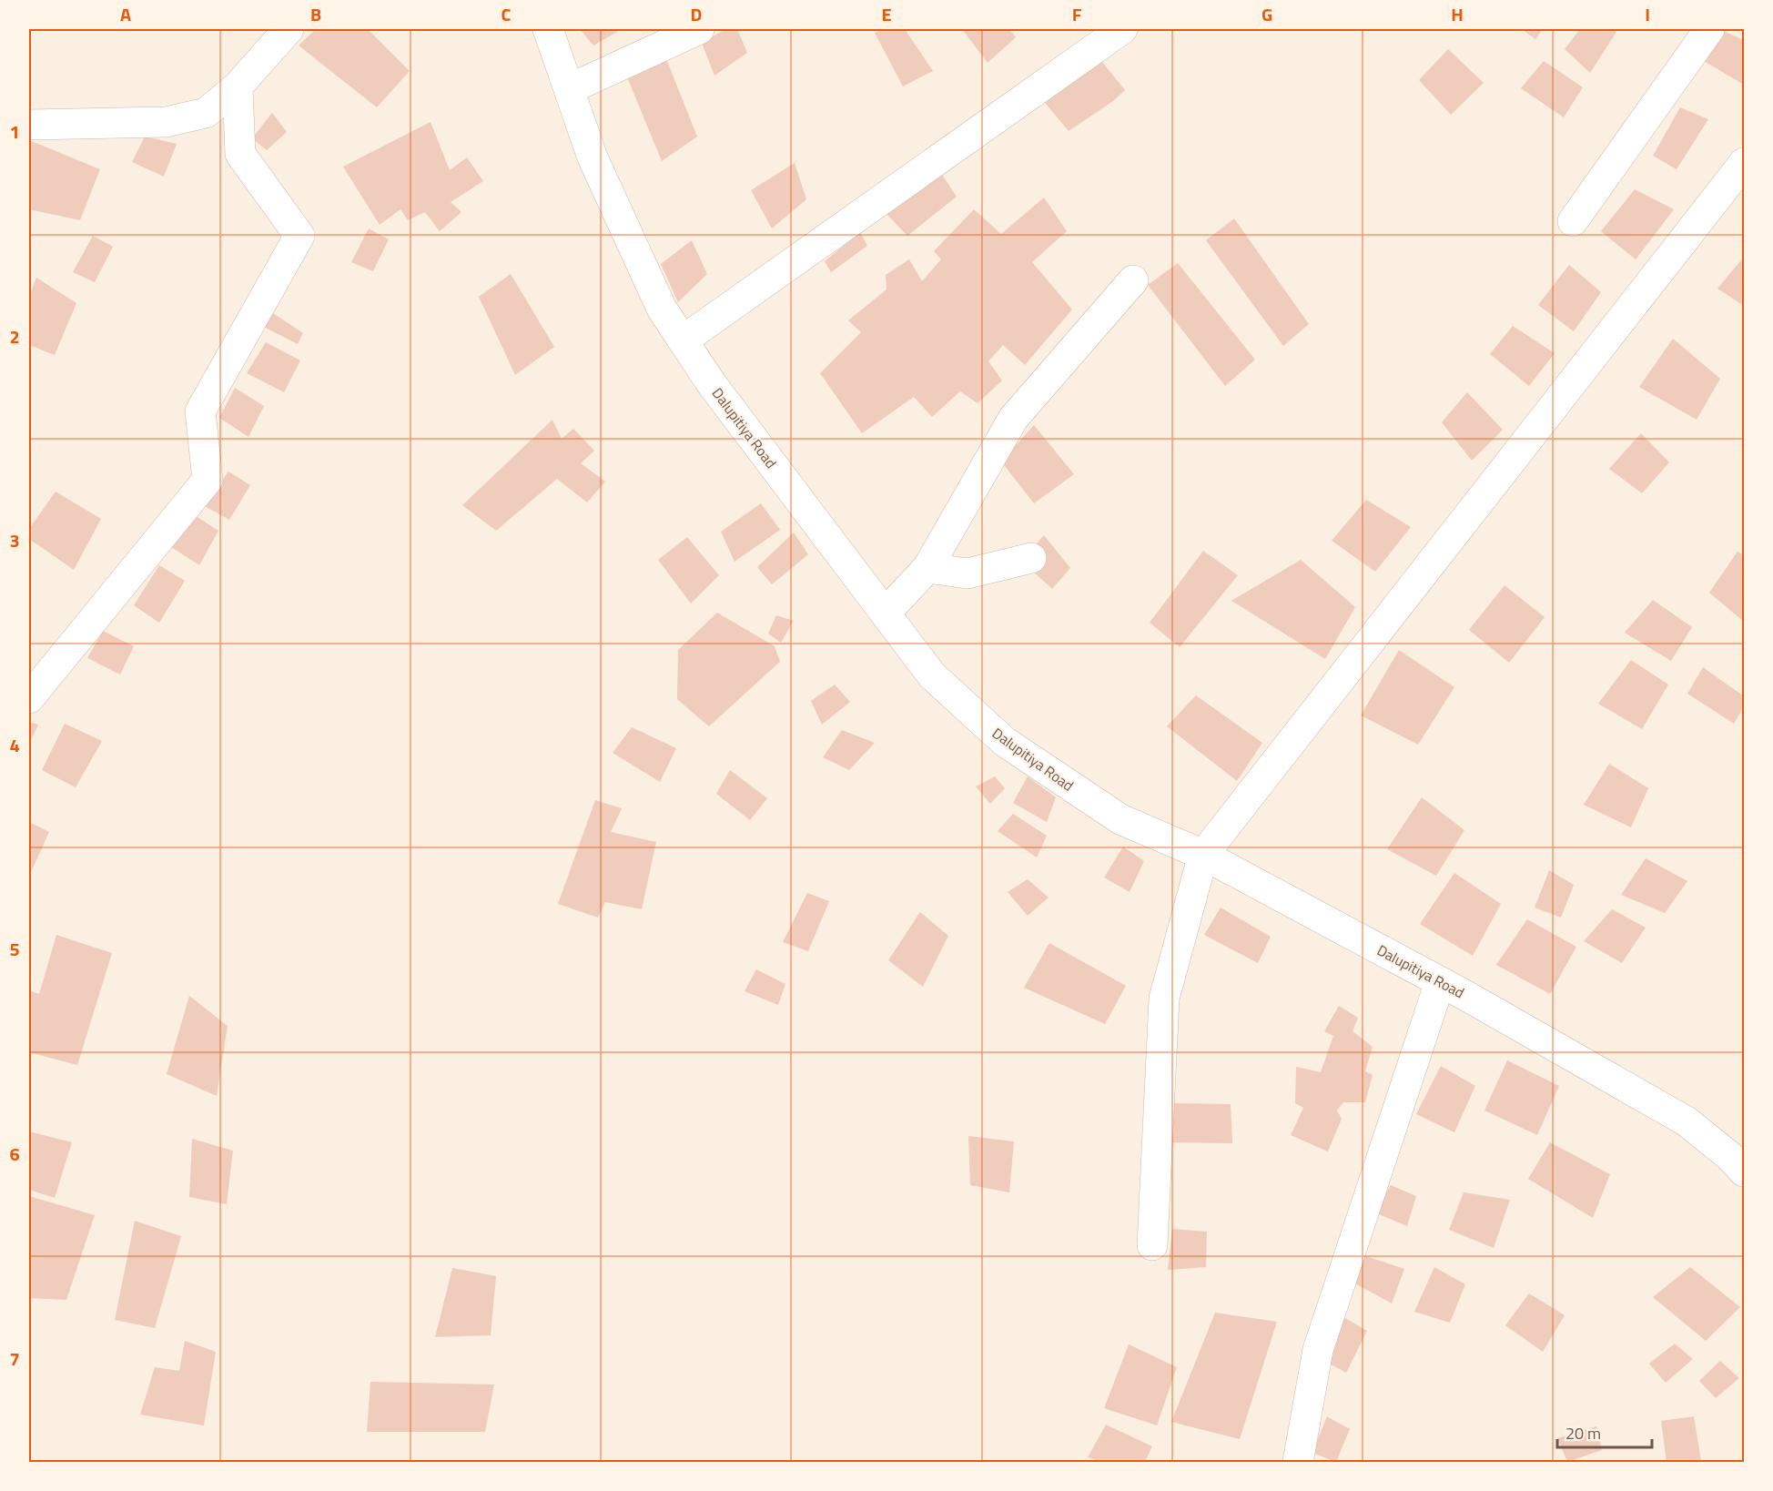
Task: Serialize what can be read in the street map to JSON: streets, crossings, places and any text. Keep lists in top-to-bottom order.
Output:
{
  "streets": {
    "street": ["Dalupitiya Road"]
  },
  "scale_bar": "20 m",
  "grid": {
    "columns": [
      "A",
      "B",
      "C",
      "D",
      "E",
      "F",
      "G",
      "H",
      "I"
    ],
    "rows": [
      "1",
      "2",
      "3",
      "4",
      "5",
      "6",
      "7"
    ]
  }
}
